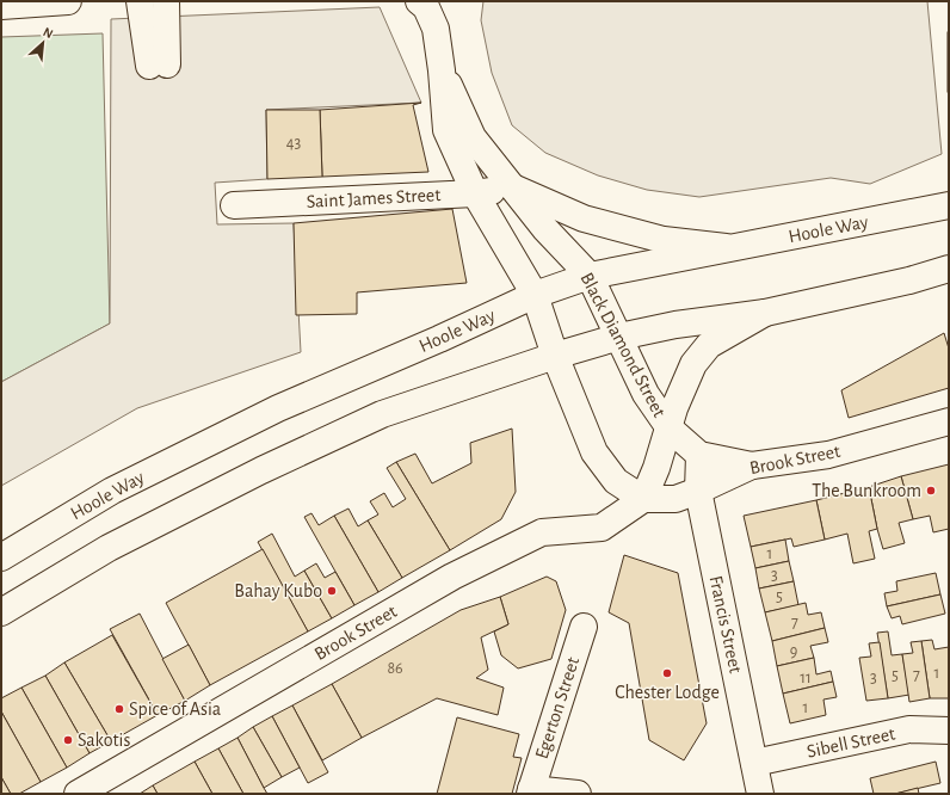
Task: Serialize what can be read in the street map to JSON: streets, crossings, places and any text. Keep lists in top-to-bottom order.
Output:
{
  "streets": {
    "main road": [
      "Saint James Street",
      "Hoole Way",
      "Black Diamond Street",
      "Brook Street",
      "Francis Street",
      "Egerton Street",
      "Sibell Street"
    ]
  },
  "crossings": [
    ["Saint James Street", "Black Diamond Street"],
    ["Hoole Way", "Black Diamond Street"],
    ["Black Diamond Street", "Brook Street"],
    ["Black Diamond Street", "Francis Street"],
    ["Brook Street", "Francis Street"],
    ["Francis Street", "Sibell Street"]
  ],
  "places": [
    "The Bunkroom",
    "Bahay Kubo",
    "Chester Lodge",
    "Spice of Asia",
    "Sakotis"
  ],
  "house_numbers": [
    "43",
    "1",
    "3",
    "5",
    "7",
    "9",
    "86",
    "1",
    "7",
    "5",
    "11",
    "3",
    "1"
  ],
  "north": "top right"
}
